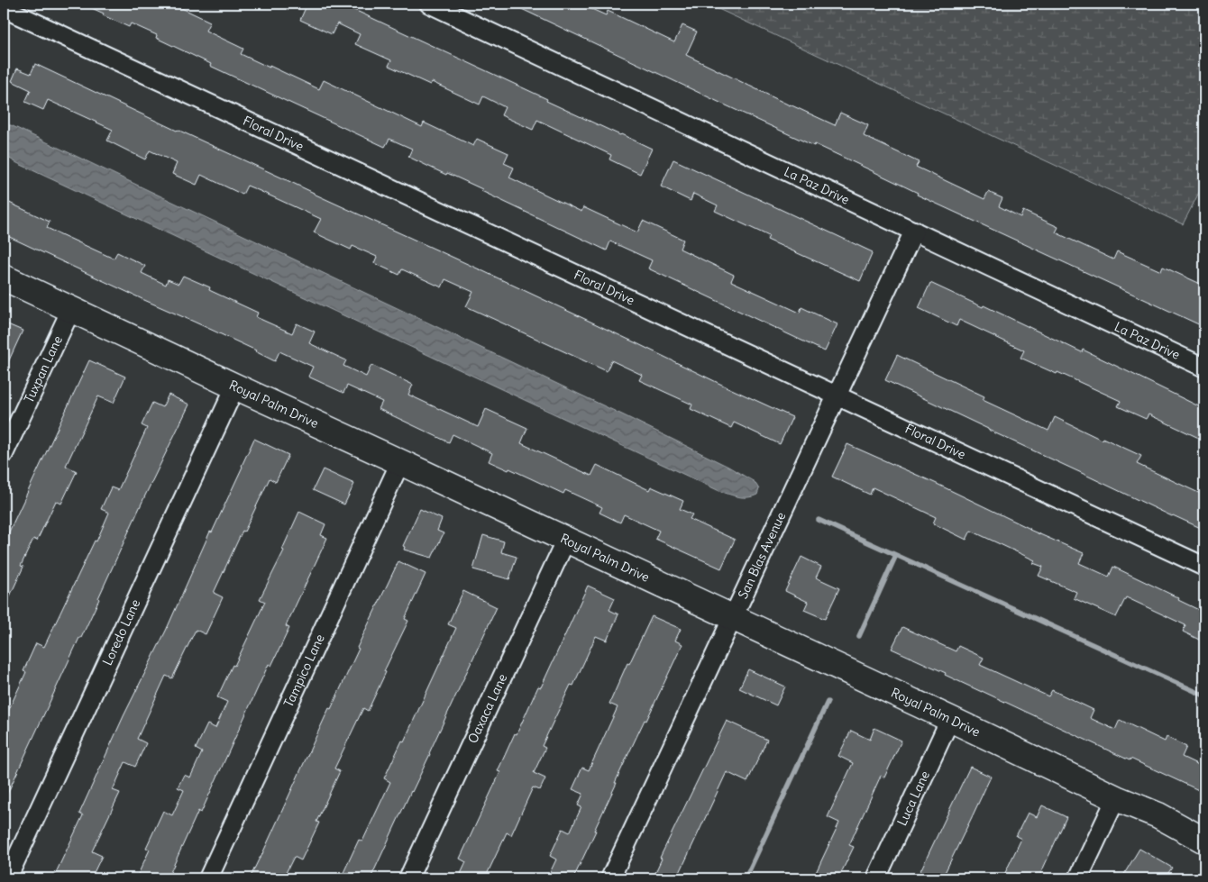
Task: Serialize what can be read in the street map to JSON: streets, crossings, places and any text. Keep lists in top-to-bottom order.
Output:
{
  "streets": {
    "street": [
      "Floral Drive",
      "La Paz Drive",
      "Tuxpan Lane",
      "Royal Palm Drive",
      "San Blas Avenue",
      "Loredo Lane",
      "Tampico Lane",
      "Oaxaca Lane",
      "Luca Lane"
    ]
  },
  "crossings": [
    ["Floral Drive", "San Blas Avenue"],
    ["La Paz Drive", "San Blas Avenue"],
    ["Tuxpan Lane", "Royal Palm Drive"],
    ["Royal Palm Drive", "San Blas Avenue"],
    ["Royal Palm Drive", "Loredo Lane"],
    ["Royal Palm Drive", "Tampico Lane"],
    ["Royal Palm Drive", "Oaxaca Lane"],
    ["Royal Palm Drive", "Luca Lane"]
  ]
}
